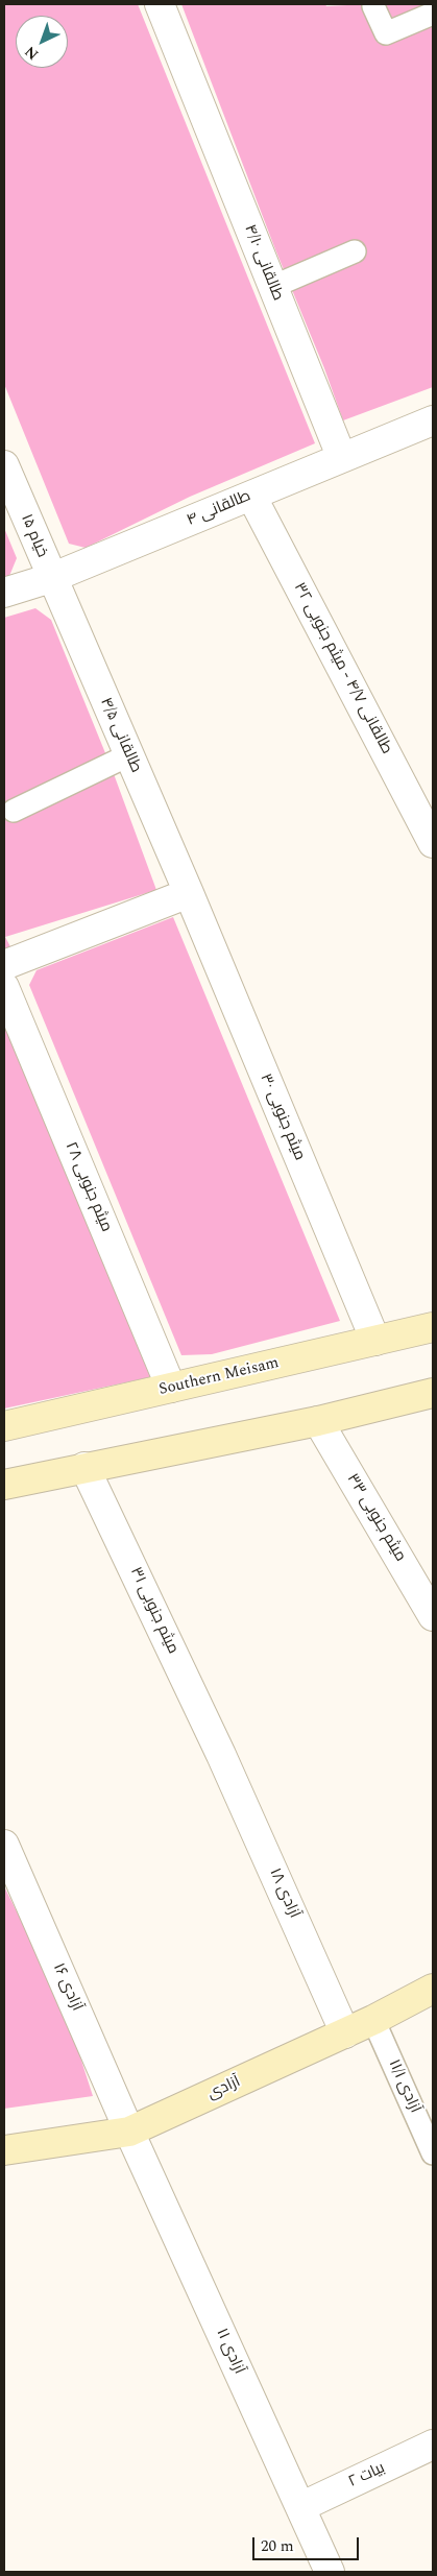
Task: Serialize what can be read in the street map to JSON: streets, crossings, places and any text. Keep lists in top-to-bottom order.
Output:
{
  "streets": {
    "main road": ["Southern Meisam", "آزادی"],
    "street": [
      "طالقانی ۴/۱۰",
      "طالقانی ۴",
      "خیام ۱۵",
      "طالقانی ۴/۷ - میثم جنوبی ۳۲",
      "طالقانی ۴/۵",
      "میثم جنوبی ۳۰",
      "میثم جنوبی ۲۸",
      "میثم جنوبی ۳۳",
      "میثم جنوبی ۳۱",
      "آزادی ۱۸",
      "آزادی ۱۶",
      "آزادی ۱۱",
      "بیات ۲"
    ],
    "lane": ["آزادی ۱۱/۱"]
  },
  "crossings": [
    ["طالقانی ۴/۱۰", "طالقانی ۴"],
    ["طالقانی ۴", "خیام ۱۵"],
    ["طالقانی ۴", "طالقانی ۴/۷ - میثم جنوبی ۳۲"],
    ["طالقانی ۴", "طالقانی ۴/۵"],
    ["خیام ۱۵", "طالقانی ۴/۵"],
    ["طالقانی ۴/۵", "میثم جنوبی ۳۰"],
    ["میثم جنوبی ۳۰", "Southern Meisam"],
    ["میثم جنوبی ۲۸", "Southern Meisam"],
    ["میثم جنوبی ۳۱", "آزادی ۱۸"],
    ["آزادی ۱۸", "آزادی"],
    ["آزادی ۱۶", "آزادی"],
    ["آزادی ۱۶", "آزادی ۱۱"],
    ["آزادی ۱۱/۱", "آزادی"],
    ["آزادی", "آزادی ۱۱"],
    ["آزادی ۱۱", "بیات ۲"]
  ],
  "scale_bar": "20 m",
  "north": "bottom left"
}
